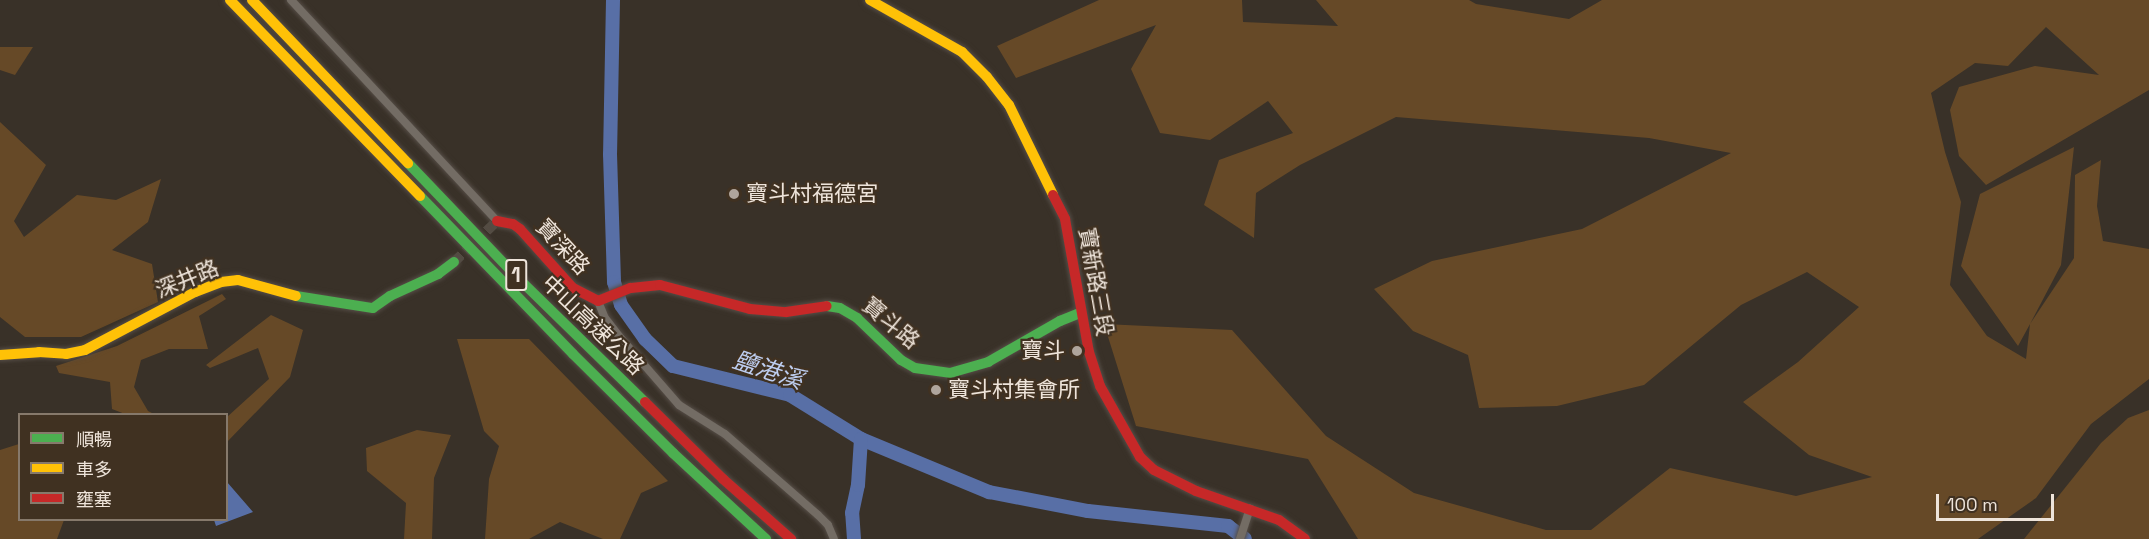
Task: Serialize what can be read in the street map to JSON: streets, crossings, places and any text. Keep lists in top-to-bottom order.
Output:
{
  "streets": {
    "main road": [
      "寶深路",
      "1",
      "深井路",
      "寶新路三段",
      "寶斗路",
      "中山高速公路"
    ]
  },
  "crossings": [
    ["寶深路", "寶斗路"],
    ["寶新路三段", "寶斗路"]
  ],
  "water": ["鹽港溪"],
  "places": ["寶斗村福德宮", "寶斗", "寶斗村集會所"],
  "legend": ["順暢", "車多", "壅塞"],
  "scale_bar": "100 m"
}
